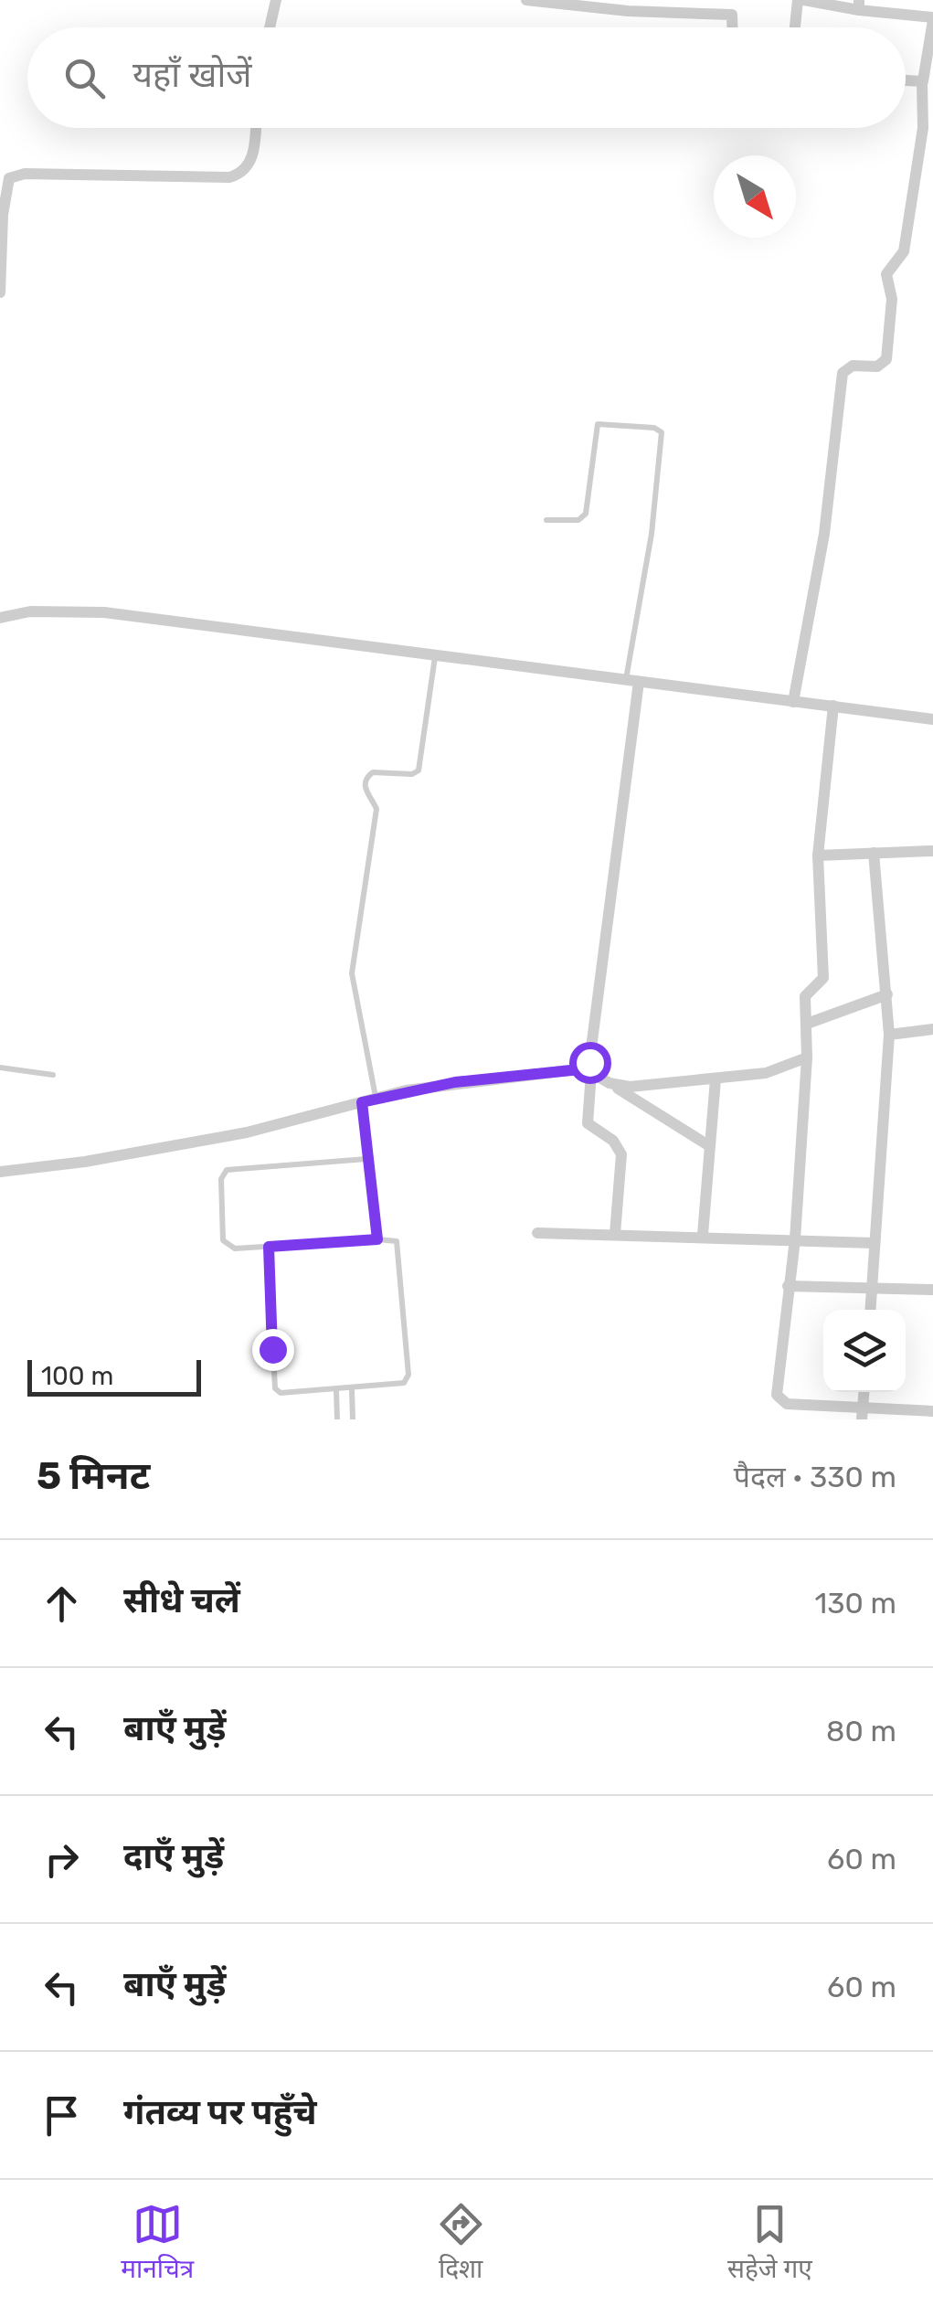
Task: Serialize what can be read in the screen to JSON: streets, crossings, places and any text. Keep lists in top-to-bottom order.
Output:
{
  "scale_bar": "100 m",
  "north": "bottom right",
  "page": {
    "search": "यहाँ खोजें",
    "scale": "100 m",
    "heading": ["5 मिनट", "पैदल · 330 m"],
    "list": [
      ["सीधे चलें", "130 m"],
      ["बाएँ मुड़ें", "80 m"],
      ["दाएँ मुड़ें", "60 m"],
      ["बाएँ मुड़ें", "60 m"],
      "गंतव्य पर पहुँचे"
    ],
    "nav": ["मानचित्र", "दिशा", "सहेजे गए"]
  }
}
